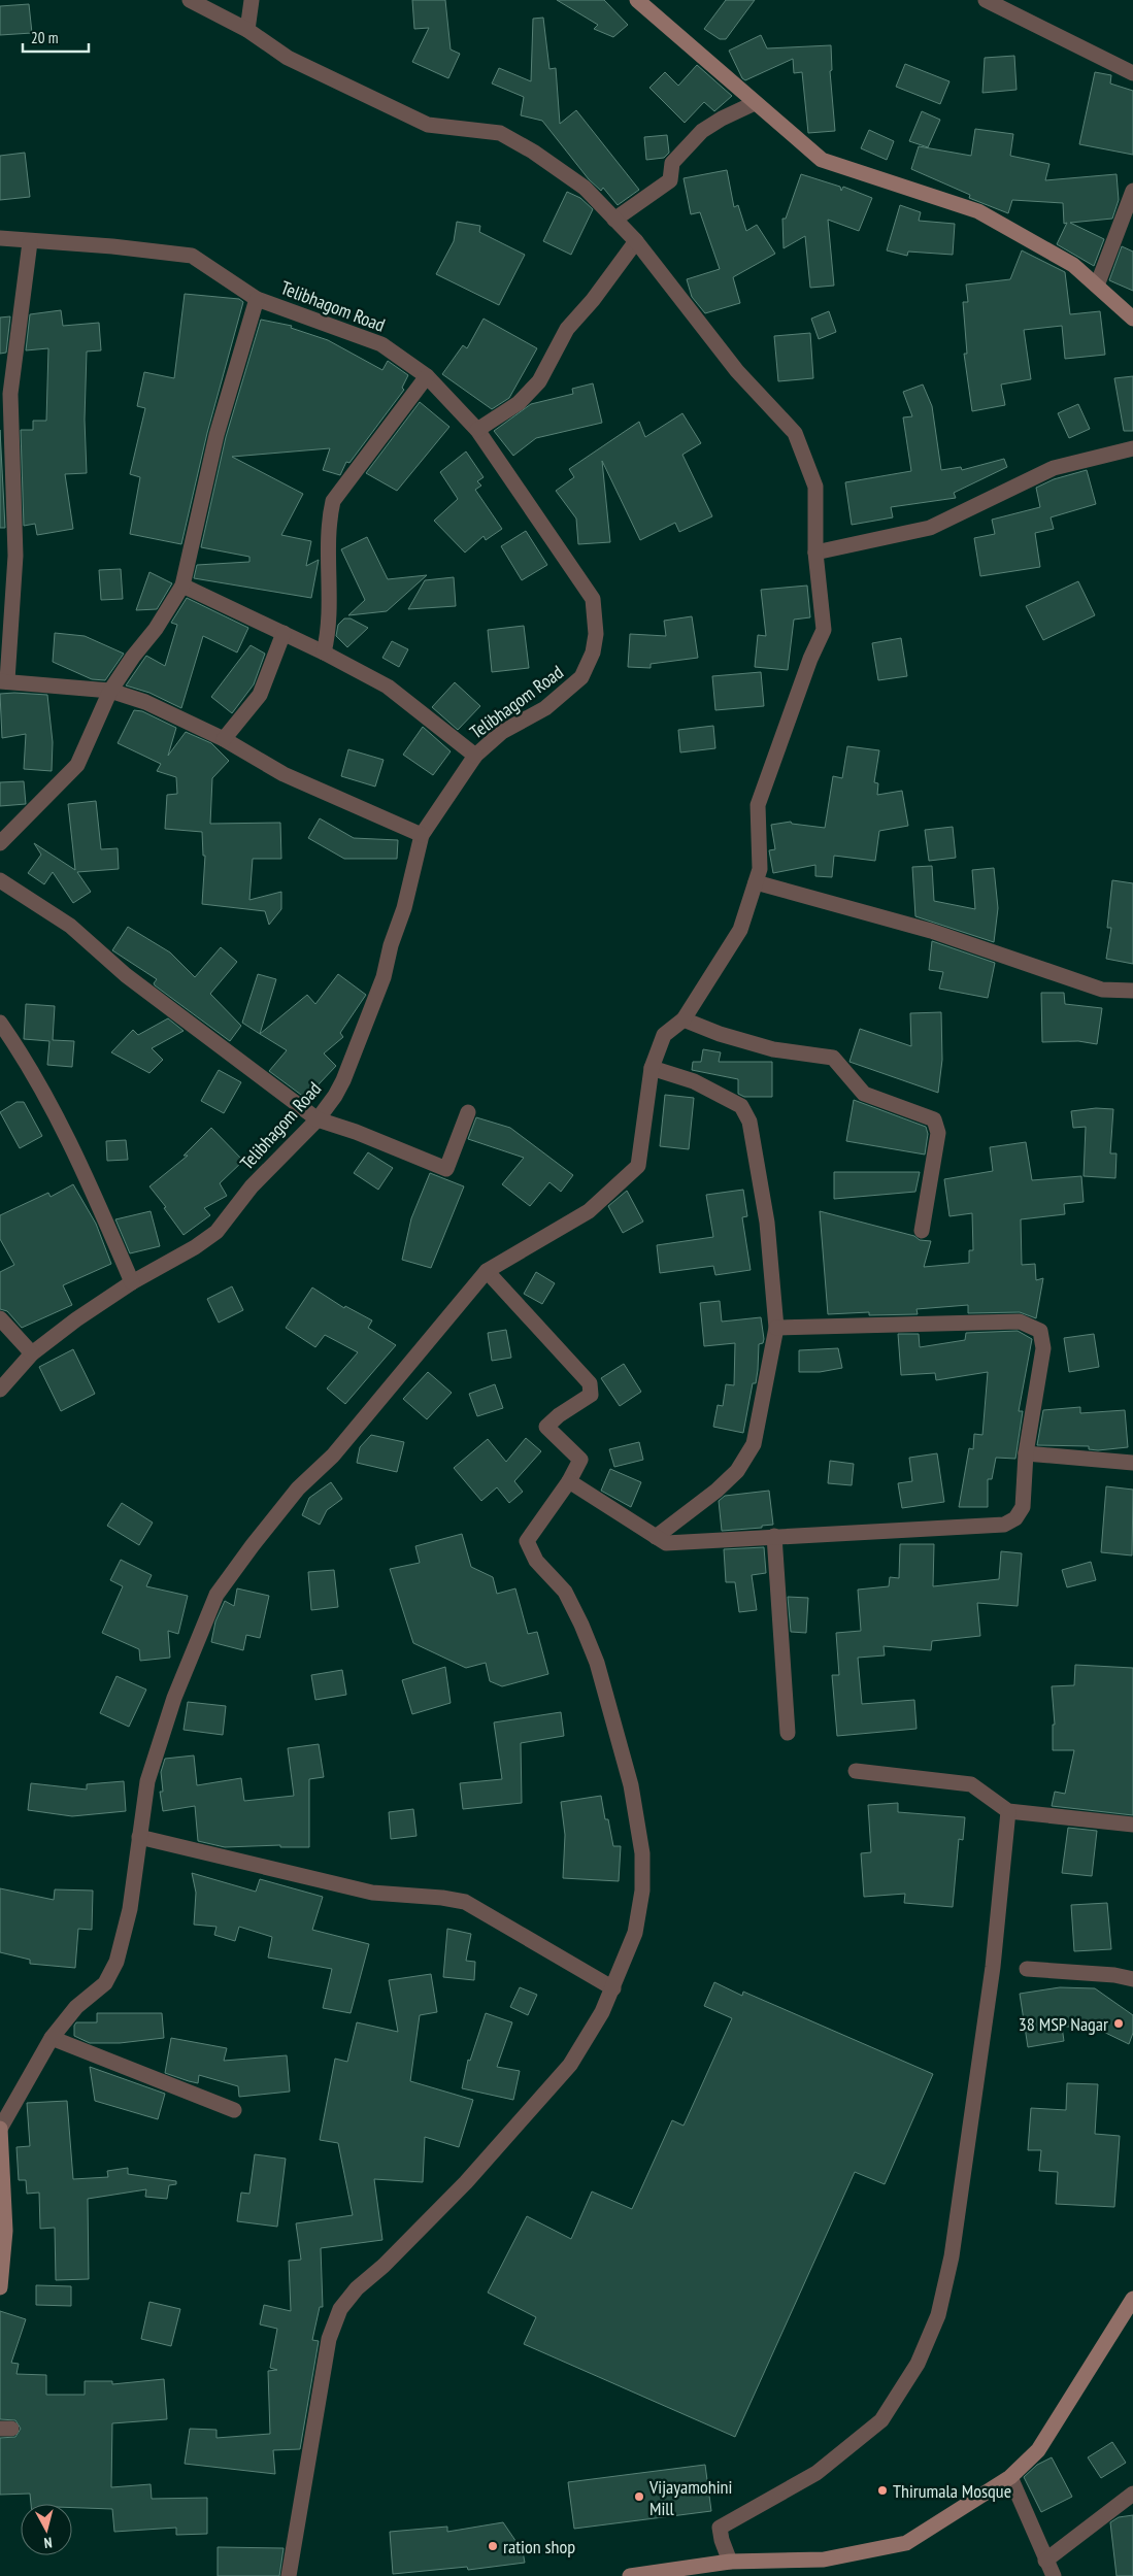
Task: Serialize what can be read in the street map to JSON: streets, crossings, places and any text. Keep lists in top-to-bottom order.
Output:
{
  "streets": {
    "street": ["Telibhagom Road"]
  },
  "places": [
    "38 MSP Nagar",
    "Thirumala Mosque",
    "Vijayamohini Mill",
    "ration shop"
  ],
  "scale_bar": "20 m",
  "north": "bottom"
}
